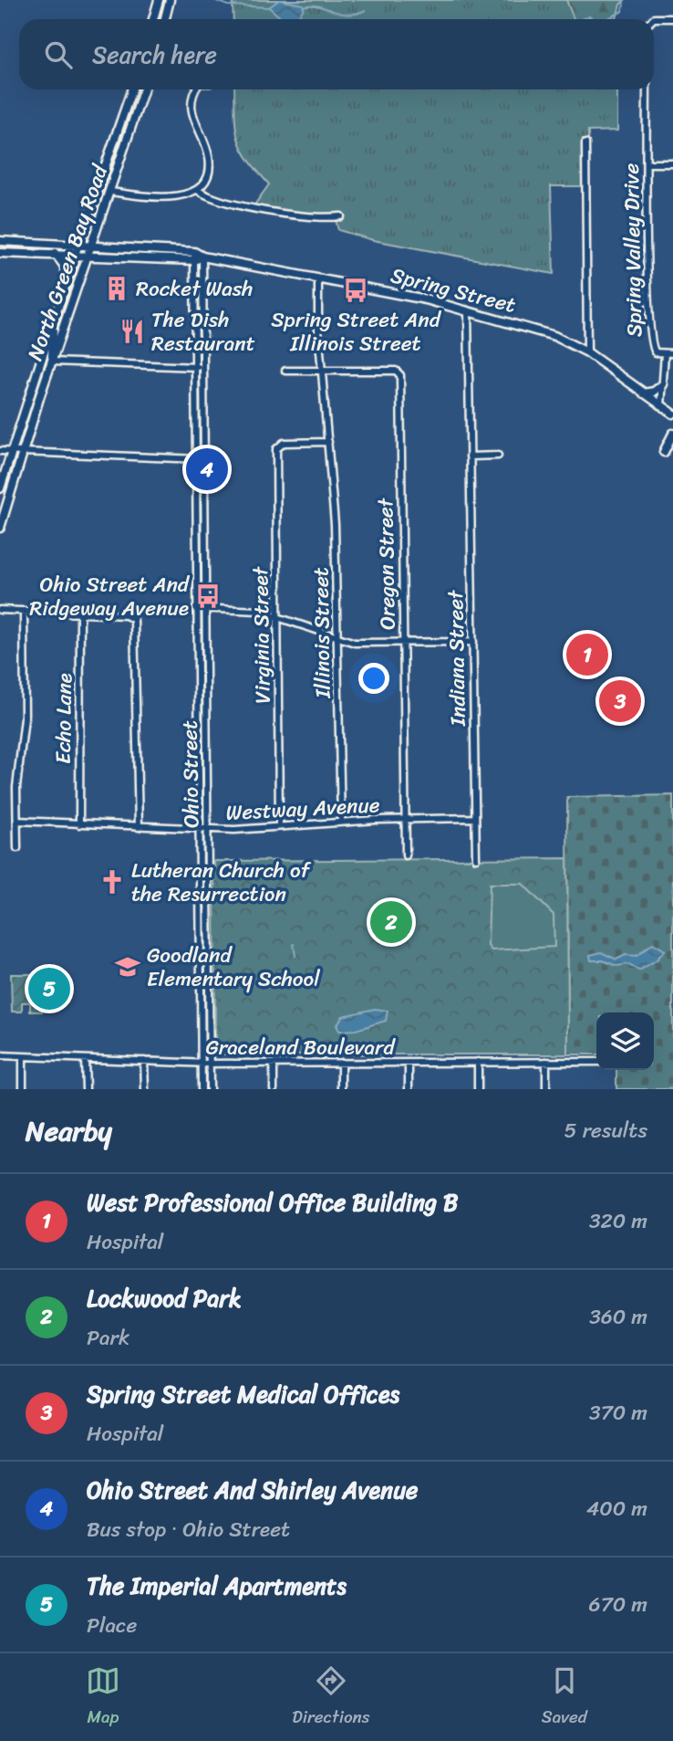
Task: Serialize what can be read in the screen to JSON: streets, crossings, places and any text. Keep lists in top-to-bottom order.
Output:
{
  "streets": {
    "main road": ["North Green Bay Road", "Spring Street"],
    "street": [
      "Spring Valley Drive",
      "Oregon Street",
      "Illinois Street",
      "Virginia Street",
      "Indiana Street",
      "Echo Lane",
      "Ohio Street",
      "Westway Avenue",
      "Graceland Boulevard"
    ]
  },
  "crossings": [
    ["Spring Valley Drive", "Spring Street"],
    ["Spring Street", "Illinois Street"],
    ["Spring Street", "Indiana Street"],
    ["Spring Street", "Ohio Street"],
    ["Oregon Street", "Illinois Street"],
    ["Oregon Street", "Westway Avenue"],
    ["Illinois Street", "Virginia Street"],
    ["Illinois Street", "Westway Avenue"],
    ["Virginia Street", "Westway Avenue"],
    ["Indiana Street", "Westway Avenue"],
    ["Echo Lane", "Westway Avenue"],
    ["Ohio Street", "Westway Avenue"],
    ["Ohio Street", "Graceland Boulevard"]
  ],
  "places": {
    "building": ["Rocket Wash"],
    "bus stop": ["Spring Street And Illinois Street", "Ohio Street And Ridgeway Avenue"],
    "restaurant": ["The Dish Restaurant"],
    "church": ["Lutheran Church of the Resurrection"],
    "school or university": ["Goodland Elementary School"]
  },
  "page": {
    "search": "Search here",
    "pins": [
      "4",
      "1",
      "3",
      "2",
      "5"
    ],
    "heading": ["Nearby", "5 results"],
    "list": [
      {
        "mark": "1",
        "name": "West Professional Office Building B",
        "note": "Hospital",
        "value": "320 m"
      },
      {
        "mark": "2",
        "name": "Lockwood Park",
        "note": "Park",
        "value": "360 m"
      },
      {
        "mark": "3",
        "name": "Spring Street Medical Offices",
        "note": "Hospital",
        "value": "370 m"
      },
      {
        "mark": "4",
        "name": "Ohio Street And Shirley Avenue",
        "note": "Bus stop · Ohio Street",
        "value": "400 m"
      },
      {
        "mark": "5",
        "name": "The Imperial Apartments",
        "note": "Place",
        "value": "670 m"
      }
    ],
    "nav": ["Map", "Directions", "Saved"]
  }
}
